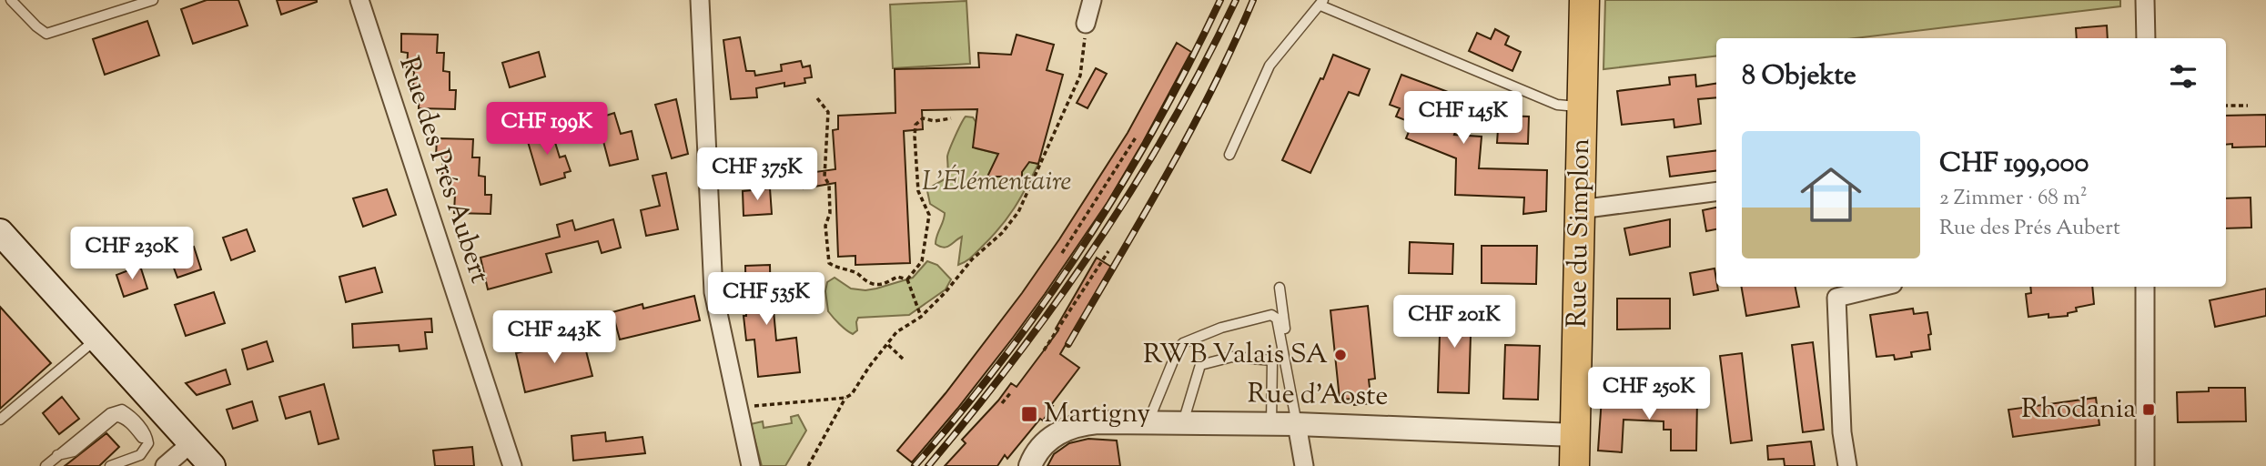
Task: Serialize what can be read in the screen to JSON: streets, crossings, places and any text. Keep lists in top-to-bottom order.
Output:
{
  "streets": {
    "main road": ["Rue du Simplon"],
    "street": ["Rue des Prés Aubert", "Rue d'Aoste"]
  },
  "crossings": [
    ["Rue du Simplon", "Rue d'Aoste"]
  ],
  "parks": ["L'Élémentaire"],
  "places": {
    "other": ["RWB Valais SA"],
    "transit": ["Rhodania", "Martigny"]
  },
  "page": {
    "heading": "8 Objekte",
    "price": [
      "CHF 145K",
      "CHF 199K",
      "CHF 375K",
      "CHF 230K",
      "CHF 535K",
      "CHF 201K",
      "CHF 243K",
      "CHF 250K"
    ],
    "list": [
      {
        "name": "CHF 199,000",
        "note": "2 Zimmer · 68 m² · Rue des Prés Aubert"
      }
    ]
  }
}
